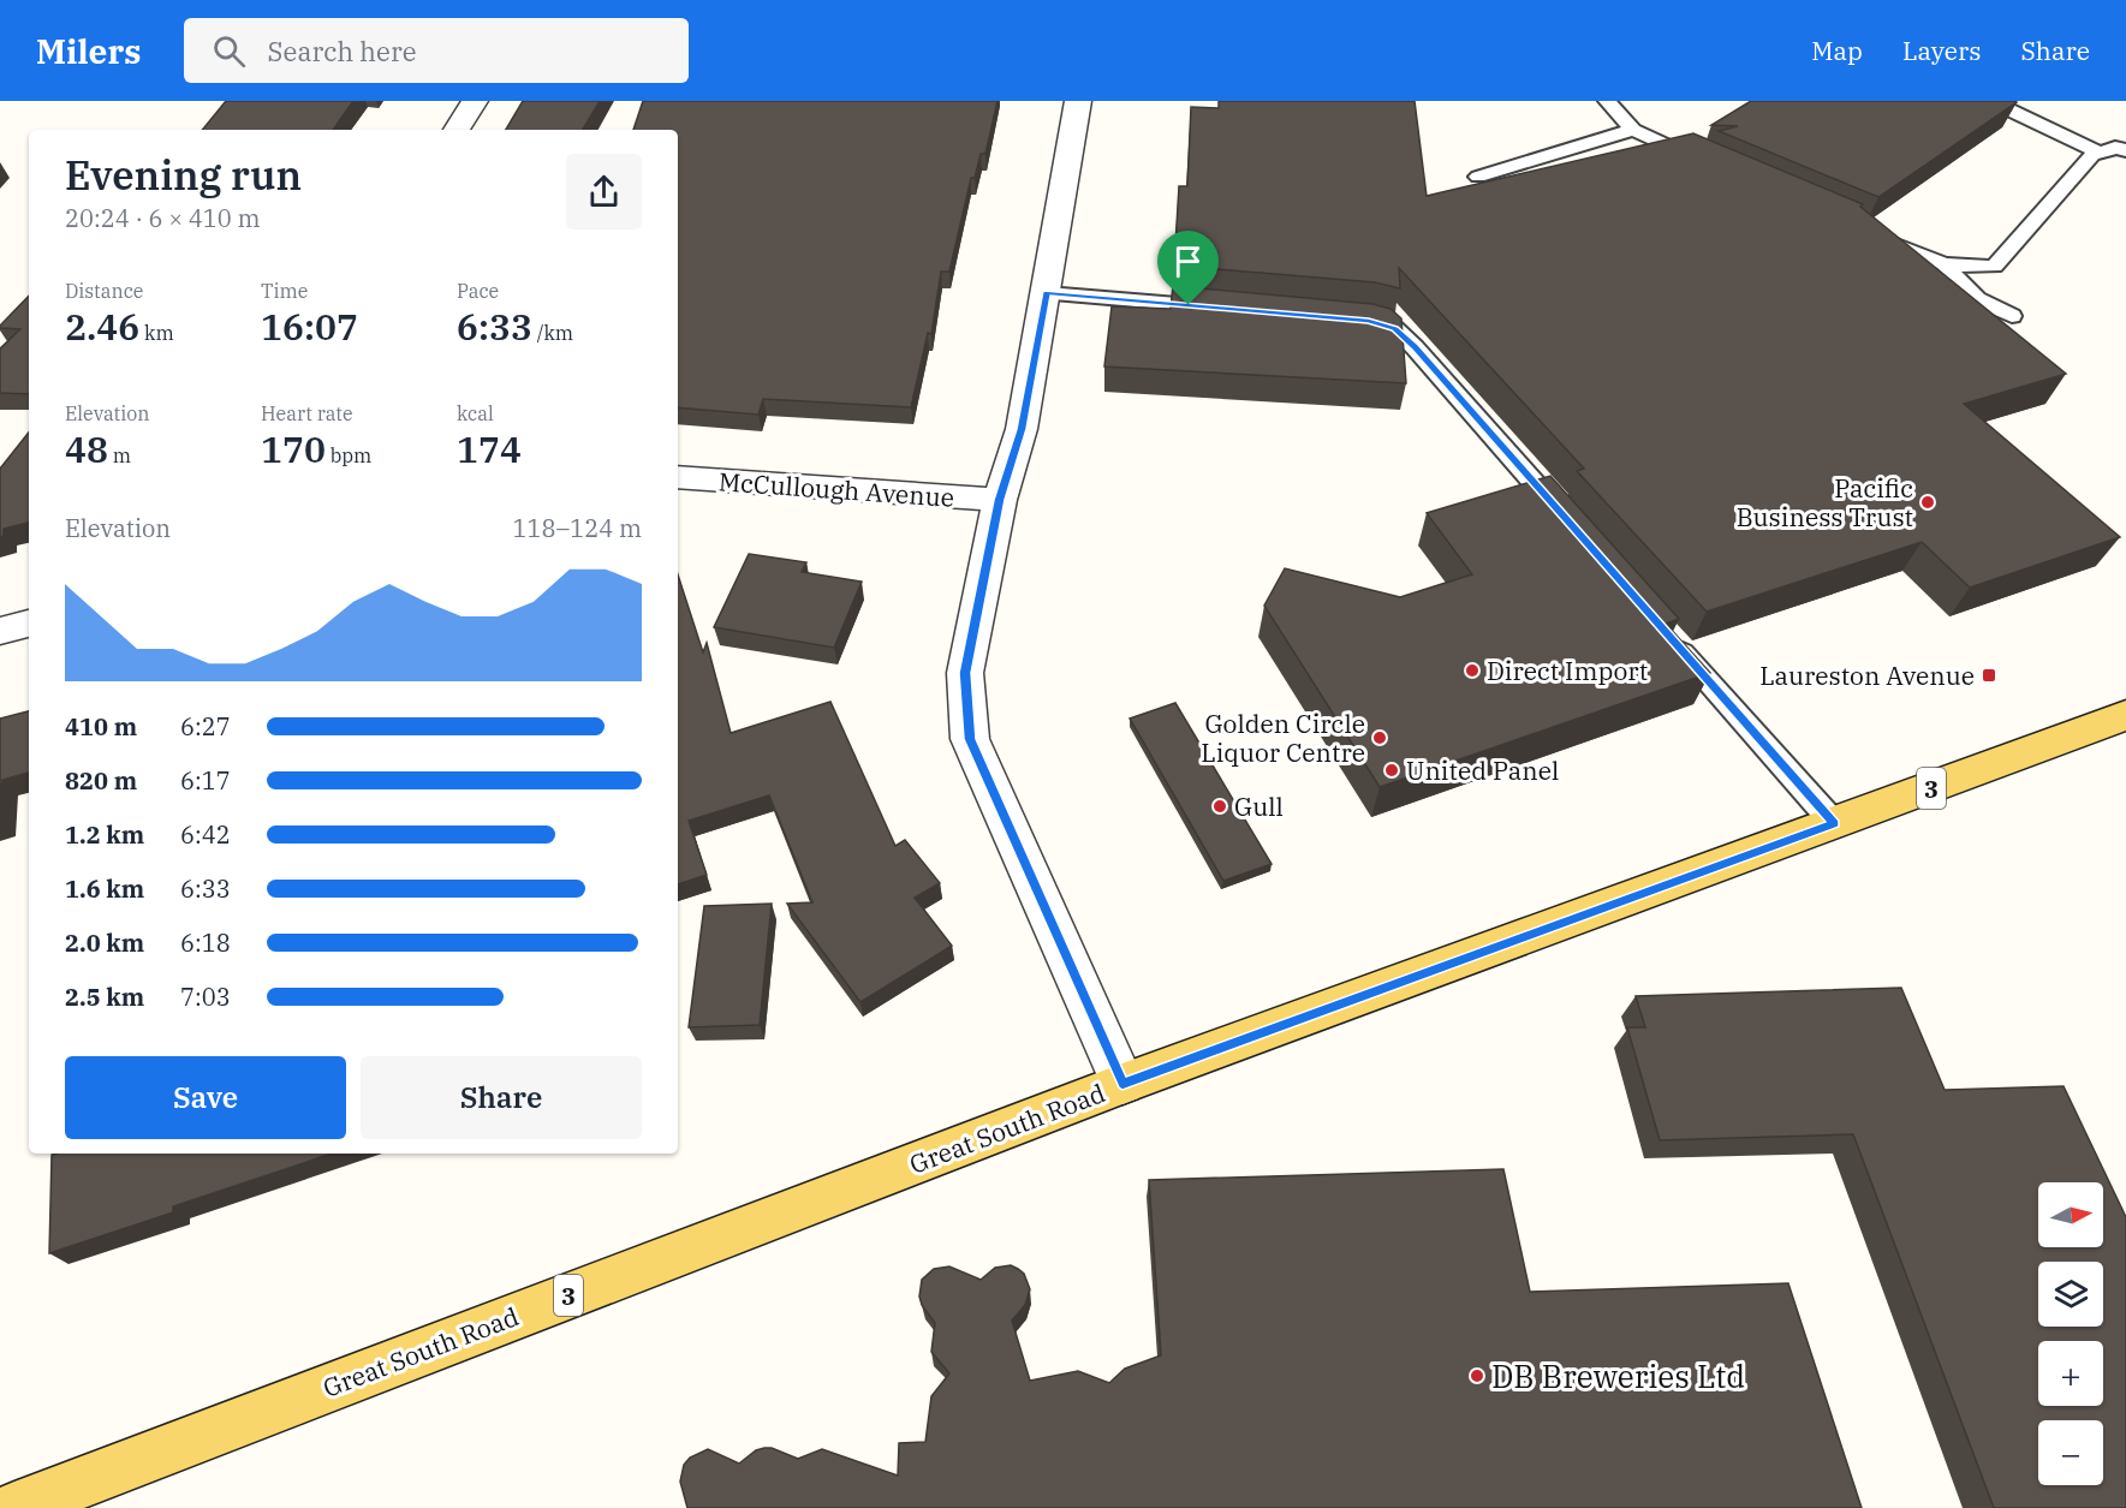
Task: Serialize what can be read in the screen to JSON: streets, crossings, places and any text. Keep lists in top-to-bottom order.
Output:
{
  "streets": {
    "main road": ["3", "Great South Road"],
    "street": ["McCullough Avenue"]
  },
  "places": {
    "other": [
      "Pacific Business Trust",
      "Direct Import",
      "Golden Circle Liquor Centre",
      "United Panel",
      "Gull",
      "DB Breweries Ltd"
    ],
    "transit": ["Laureston Avenue"]
  },
  "north": "right",
  "page": {
    "header": "Milers",
    "search": "Search here",
    "nav": ["Map", "Layers", "Share"],
    "heading": ["Evening run", "20:24 · 6 × 410 m"],
    "stats": [
      ["Distance", "2.46 km"],
      ["Time", "16:07"],
      ["Pace", "6:33 /km"],
      ["Elevation", "48 m"],
      ["Heart rate", "170 bpm"],
      ["kcal", "174"]
    ],
    "chart": ["Elevation", "118–124 m"],
    "list": [
      {
        "name": "410 m",
        "note": "6:27"
      },
      {
        "name": "820 m",
        "note": "6:17"
      },
      {
        "name": "1.2 km",
        "note": "6:42"
      },
      {
        "name": "1.6 km",
        "note": "6:33"
      },
      {
        "name": "2.0 km",
        "note": "6:18"
      },
      {
        "name": "2.5 km",
        "note": "7:03"
      }
    ],
    "buttons": ["Save", "Share"],
    "map_buttons": ["+", "−"]
  }
}
